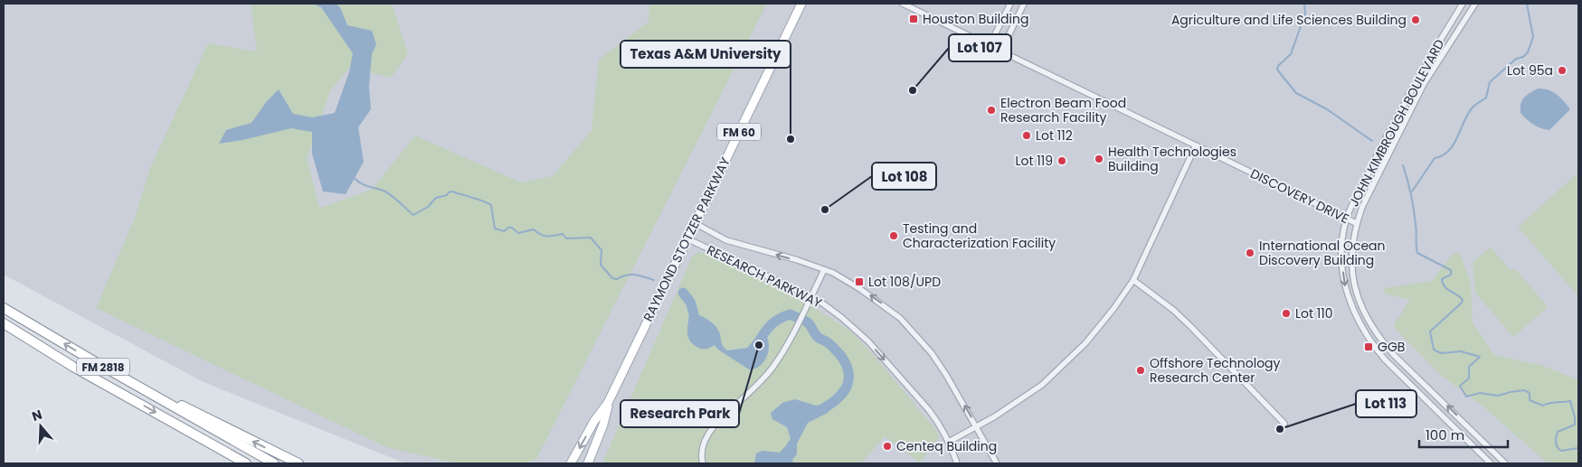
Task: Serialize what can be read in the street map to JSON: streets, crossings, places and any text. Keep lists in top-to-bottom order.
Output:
{
  "streets": {
    "highway": ["FM 2818"],
    "main road": ["FM 60", "RAYMOND STOTZER PARKWAY"],
    "street": ["JOHN KIMBROUGH BOULEVARD", "DISCOVERY DRIVE", "RESEARCH PARKWAY"]
  },
  "crossings": [
    ["JOHN KIMBROUGH BOULEVARD", "DISCOVERY DRIVE"],
    ["RAYMOND STOTZER PARKWAY", "RESEARCH PARKWAY"]
  ],
  "places": {
    "transit": ["Houston Building", "Lot 108/UPD", "GGB"],
    "other": [
      "Agriculture and Life Sciences Building",
      "Lot 95a",
      "Lot 107",
      "Electron Beam Food Research Facility",
      "Lot 112",
      "Texas A&M University",
      "Health Technologies Building",
      "Lot 119",
      "Lot 108",
      "Testing and Characterization Facility",
      "International Ocean Discovery Building",
      "Lot 110",
      "Research Park",
      "Offshore Technology Research Center",
      "Lot 113",
      "Centeq Building"
    ]
  },
  "scale_bar": "100 m",
  "north": "top"
}
